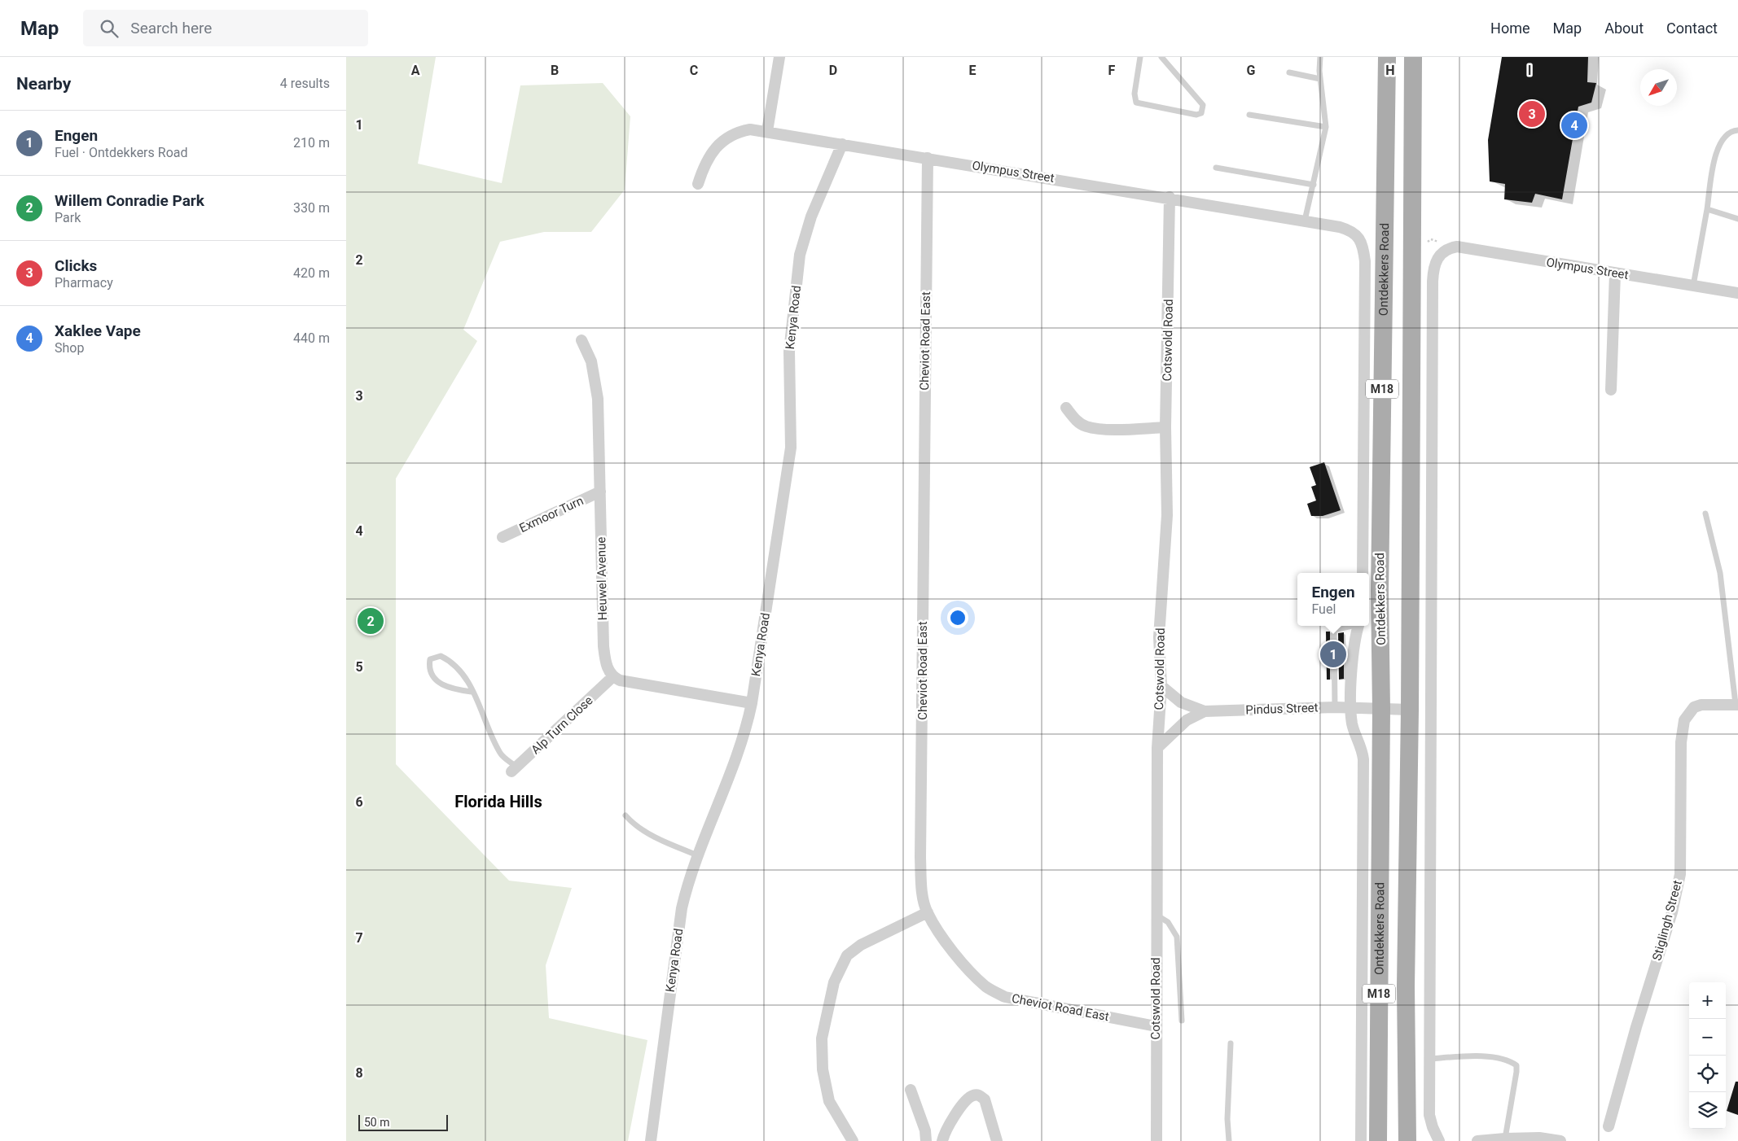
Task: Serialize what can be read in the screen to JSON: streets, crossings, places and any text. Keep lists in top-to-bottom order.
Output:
{
  "streets": {
    "main road": ["Ontdekkers Road", "M18"],
    "street": [
      "Olympus Street",
      "Kenya Road",
      "Cotswold Road",
      "Cheviot Road East",
      "Exmoor Turn",
      "Heuwel Avenue",
      "Pindus Street",
      "Alp Turn Close",
      "Stiglingh Street"
    ]
  },
  "crossings": [
    ["Olympus Street", "Ontdekkers Road"],
    ["Olympus Street", "Kenya Road"],
    ["Olympus Street", "Cotswold Road"],
    ["Olympus Street", "Cheviot Road East"],
    ["Ontdekkers Road", "Pindus Street"],
    ["Cotswold Road", "Cheviot Road East"],
    ["Cotswold Road", "Pindus Street"],
    ["M18", "Pindus Street"],
    ["Exmoor Turn", "Heuwel Avenue"],
    ["Heuwel Avenue", "Alp Turn Close"]
  ],
  "districts": ["Florida Hills"],
  "scale_bar": "50 m",
  "north": "bottom left",
  "page": {
    "header": "Map",
    "search": "Search here",
    "nav": [
      "Home",
      "Map",
      "About",
      "Contact"
    ],
    "heading": ["Nearby", "4 results"],
    "pins": [
      "3",
      "4",
      "2",
      "1"
    ],
    "list": [
      {
        "mark": "1",
        "name": "Engen",
        "note": "Fuel · Ontdekkers Road",
        "value": "210 m"
      },
      {
        "mark": "2",
        "name": "Willem Conradie Park",
        "note": "Park",
        "value": "330 m"
      },
      {
        "mark": "3",
        "name": "Clicks",
        "note": "Pharmacy",
        "value": "420 m"
      },
      {
        "mark": "4",
        "name": "Xaklee Vape",
        "note": "Shop",
        "value": "440 m"
      }
    ],
    "popup": ["Engen", "Fuel"],
    "map_buttons": ["+", "−"],
    "scale": "50 m"
  },
  "grid": {
    "columns": [
      "A",
      "B",
      "C",
      "D",
      "E",
      "F",
      "G",
      "H",
      "I"
    ],
    "rows": [
      "1",
      "2",
      "3",
      "4",
      "5",
      "6",
      "7",
      "8"
    ]
  }
}
